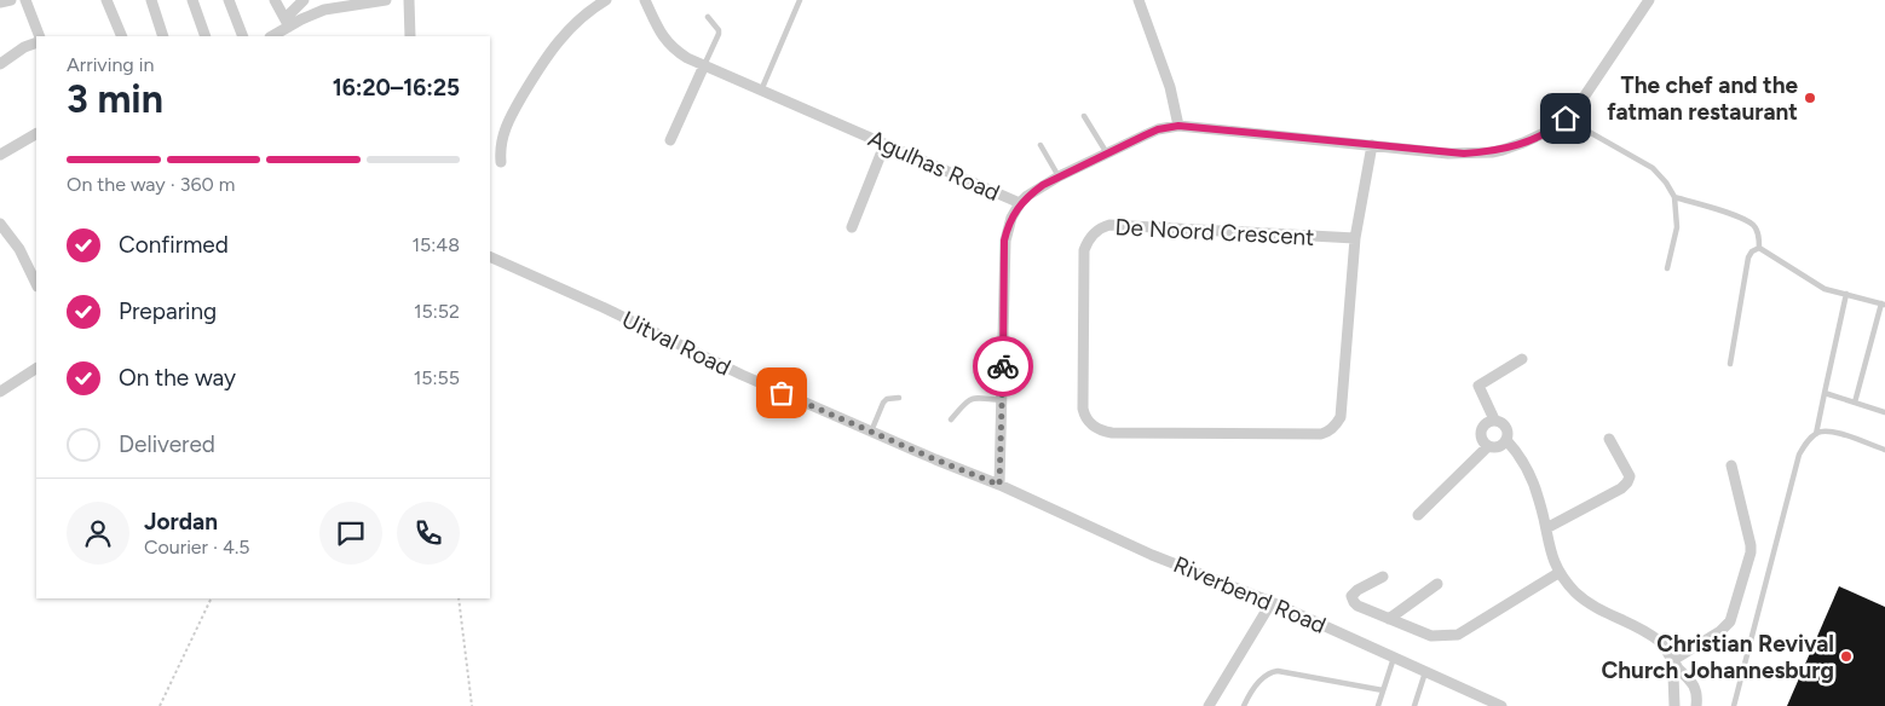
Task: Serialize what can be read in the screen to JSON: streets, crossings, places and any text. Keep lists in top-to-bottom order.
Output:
{
  "streets": {
    "street": [
      "Agulhas Road",
      "De Noord Crescent",
      "Uitval Road",
      "Riverbend Road"
    ]
  },
  "crossings": [
    ["Agulhas Road", "De Noord Crescent"],
    ["Uitval Road", "Riverbend Road"]
  ],
  "places": ["The chef and the fatman restaurant", "Christian Revival Church Johannesburg"],
  "page": {
    "heading": ["3 min", "Arriving in", "16:20–16:25"],
    "panel": ["Jordan", "Courier · 4.5"],
    "bar": "On the way · 360 m",
    "list": [
      ["Confirmed", "15:48"],
      ["Preparing", "15:52"],
      ["On the way", "15:55"],
      "Delivered"
    ]
  }
}
